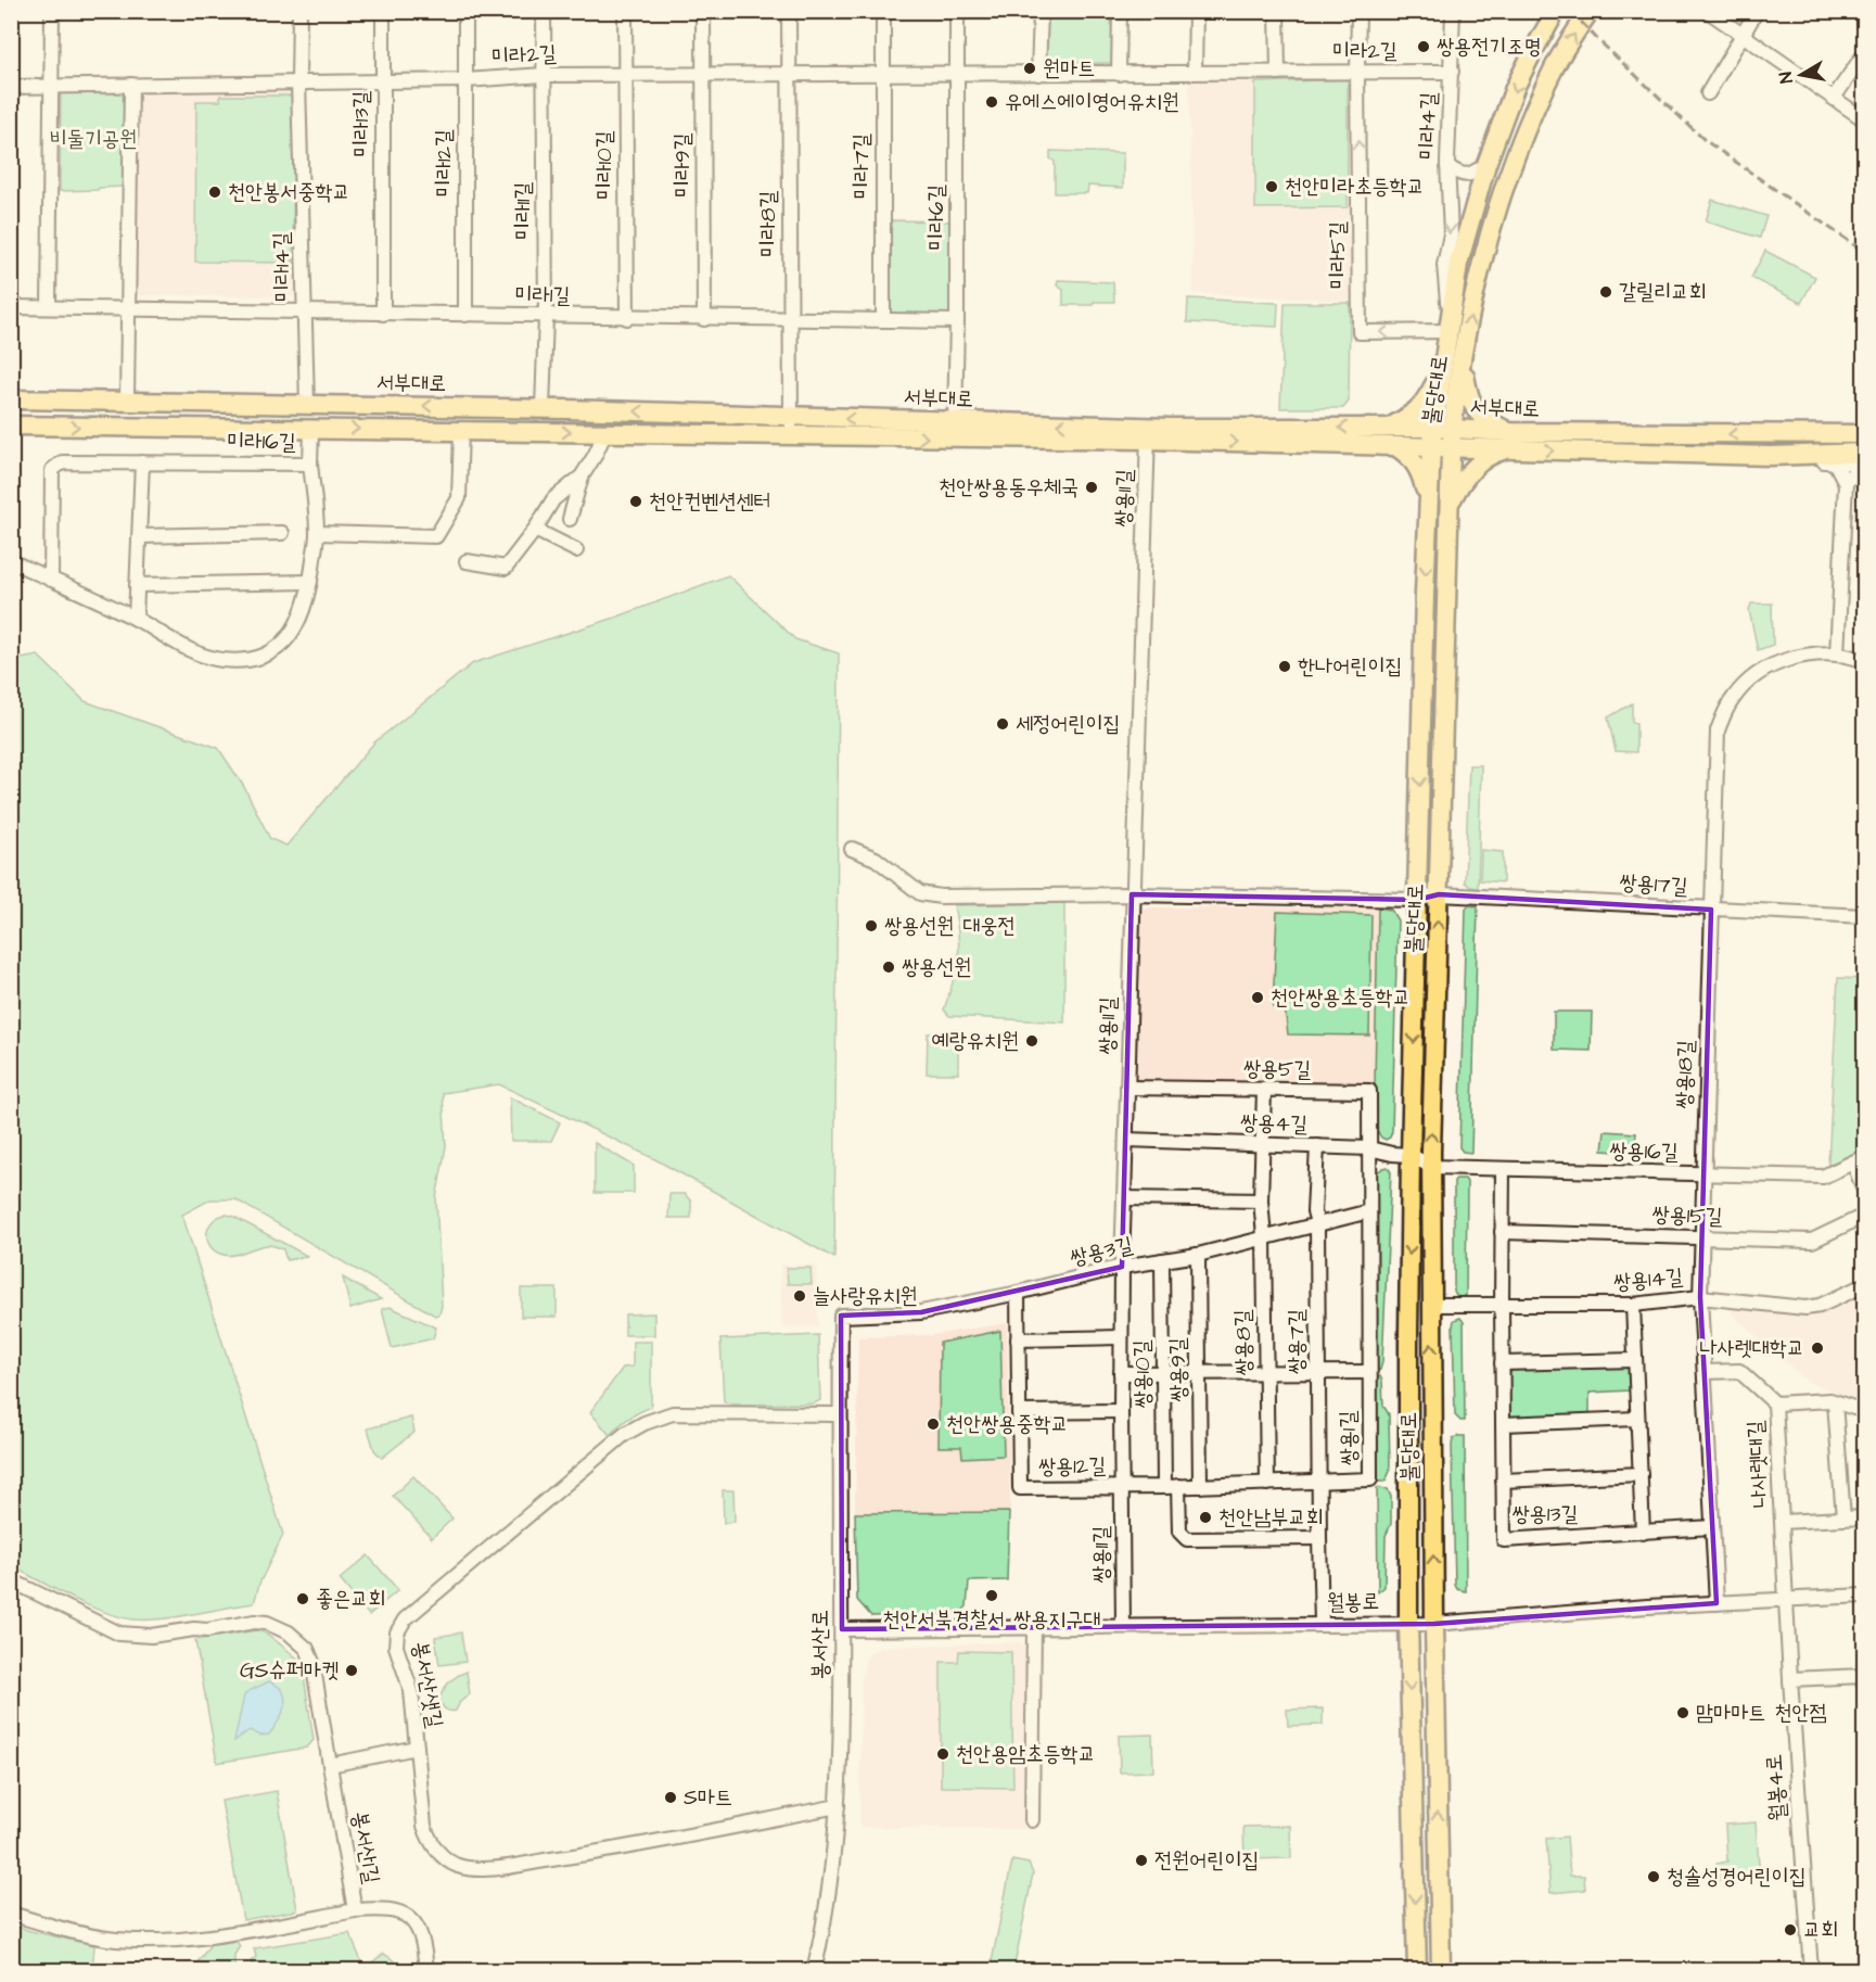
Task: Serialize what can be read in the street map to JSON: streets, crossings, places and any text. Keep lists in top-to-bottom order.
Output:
{
  "streets": {
    "main road": ["서부대로", "불당대로"],
    "street": [
      "미라2길",
      "미라13길",
      "미라4길",
      "미라12길",
      "미라10길",
      "미라9길",
      "미라7길",
      "미라11길",
      "미라6길",
      "미라8길",
      "미라5길",
      "미라14길",
      "미라1길",
      "미라16길",
      "쌍용11길",
      "쌍용17길",
      "쌍용5길",
      "쌍용18길",
      "쌍용4길",
      "쌍용16길",
      "쌍용15길",
      "쌍용3길",
      "쌍용14길",
      "쌍용7길",
      "쌍용8길",
      "쌍용9길",
      "쌍용10길",
      "쌍용1길",
      "나사렛대길",
      "쌍용12길",
      "쌍용13길",
      "월봉로",
      "봉서산로",
      "봉서산샛길",
      "월봉4로",
      "봉서산1길"
    ]
  },
  "crossings": [
    ["미라2길", "미라13길"],
    ["미라2길", "미라4길"],
    ["미라2길", "미라12길"],
    ["미라2길", "미라10길"],
    ["미라2길", "미라9길"],
    ["미라2길", "미라7길"],
    ["미라2길", "미라11길"],
    ["미라2길", "미라6길"],
    ["미라2길", "미라8길"],
    ["미라2길", "미라5길"],
    ["미라2길", "미라14길"],
    ["미라13길", "미라1길"],
    ["미라4길", "미라5길"],
    ["미라4길", "불당대로"],
    ["미라12길", "미라1길"],
    ["미라10길", "미라1길"],
    ["미라9길", "미라1길"],
    ["미라7길", "미라1길"],
    ["미라11길", "미라1길"],
    ["미라11길", "서부대로"],
    ["미라6길", "미라1길"],
    ["미라6길", "서부대로"],
    ["미라8길", "미라1길"],
    ["미라8길", "서부대로"],
    ["미라5길", "불당대로"],
    ["미라14길", "미라1길"],
    ["미라14길", "서부대로"],
    ["서부대로", "불당대로"],
    ["서부대로", "쌍용11길"],
    ["불당대로", "쌍용17길"],
    ["불당대로", "쌍용4길"],
    ["불당대로", "쌍용16길"],
    ["불당대로", "쌍용14길"],
    ["불당대로", "월봉로"],
    ["쌍용11길", "쌍용17길"],
    ["쌍용11길", "쌍용5길"],
    ["쌍용11길", "쌍용4길"],
    ["쌍용11길", "쌍용3길"],
    ["쌍용11길", "쌍용1길"],
    ["쌍용11길", "쌍용12길"],
    ["쌍용11길", "월봉로"],
    ["쌍용17길", "쌍용18길"],
    ["쌍용5길", "쌍용4길"],
    ["쌍용5길", "쌍용8길"],
    ["쌍용5길", "쌍용1길"],
    ["쌍용18길", "쌍용16길"],
    ["쌍용18길", "쌍용15길"],
    ["쌍용18길", "쌍용14길"],
    ["쌍용18길", "나사렛대길"],
    ["쌍용18길", "쌍용13길"],
    ["쌍용18길", "월봉로"],
    ["쌍용4길", "쌍용16길"],
    ["쌍용4길", "쌍용7길"],
    ["쌍용4길", "쌍용8길"],
    ["쌍용4길", "쌍용1길"],
    ["쌍용16길", "쌍용13길"],
    ["쌍용15길", "쌍용13길"],
    ["쌍용3길", "쌍용7길"],
    ["쌍용3길", "쌍용8길"],
    ["쌍용3길", "쌍용9길"],
    ["쌍용3길", "쌍용10길"],
    ["쌍용3길", "쌍용1길"],
    ["쌍용3길", "쌍용12길"],
    ["쌍용3길", "봉서산로"],
    ["쌍용14길", "쌍용13길"],
    ["쌍용7길", "쌍용1길"],
    ["쌍용7길", "월봉로"],
    ["쌍용8길", "쌍용1길"],
    ["쌍용9길", "쌍용1길"],
    ["쌍용10길", "쌍용1길"],
    ["쌍용1길", "쌍용12길"],
    ["나사렛대길", "월봉로"],
    ["나사렛대길", "월봉4로"],
    ["월봉로", "봉서산로"],
    ["월봉로", "월봉4로"],
    ["봉서산로", "봉서산샛길"]
  ],
  "one_way": ["미라4길"],
  "parks": ["비둘기공원"],
  "places": [
    "쌍용전기조명",
    "원마트",
    "유에스에이영어유치원",
    "천안미라초등학교",
    "천안봉서중학교",
    "갈릴리교회",
    "천안쌍용동우체국",
    "천안컨벤션센터",
    "한나어린이집",
    "세정어린이집",
    "쌍용선원 대웅전",
    "쌍용선원",
    "천안쌍용초등학교",
    "예랑유치원",
    "늘사랑유치원",
    "나사렛대학교",
    "천안쌍용중학교",
    "천안남부교회",
    "천안서북경찰서 쌍용지구대",
    "좋은교회",
    "GS슈퍼마켓",
    "맘마마트 천안점",
    "천안용암초등학교",
    "S마트",
    "전원어린이집",
    "청솔성경어린이집",
    "교회"
  ],
  "north": "left"
}
